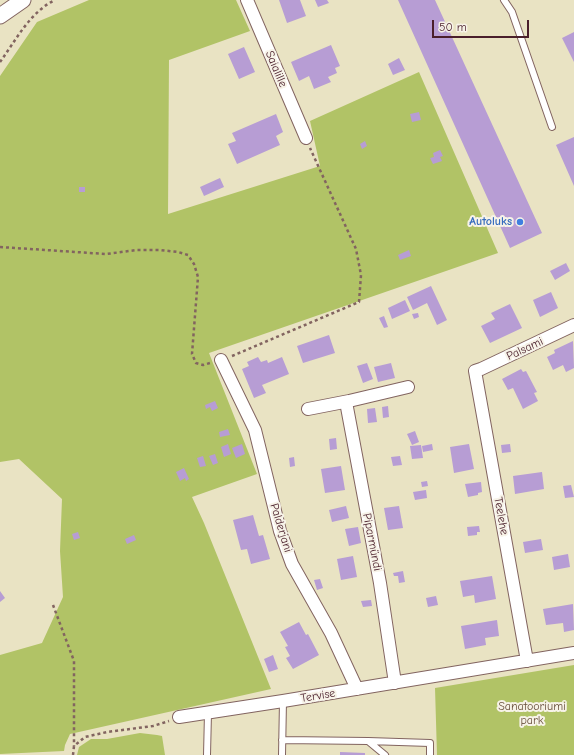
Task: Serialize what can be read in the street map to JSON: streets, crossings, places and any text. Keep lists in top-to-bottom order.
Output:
{
  "streets": {
    "street": [
      "Saialille",
      "Palsami",
      "Teelehe",
      "Palderjani",
      "Piparmündi",
      "Tervise"
    ]
  },
  "crossings": [
    ["Palsami", "Teelehe"],
    ["Teelehe", "Tervise"],
    ["Palderjani", "Tervise"],
    ["Piparmündi", "Tervise"]
  ],
  "parks": ["Sanatooriumi park"],
  "places": ["Autoluks"],
  "scale_bar": "50 m"
}
